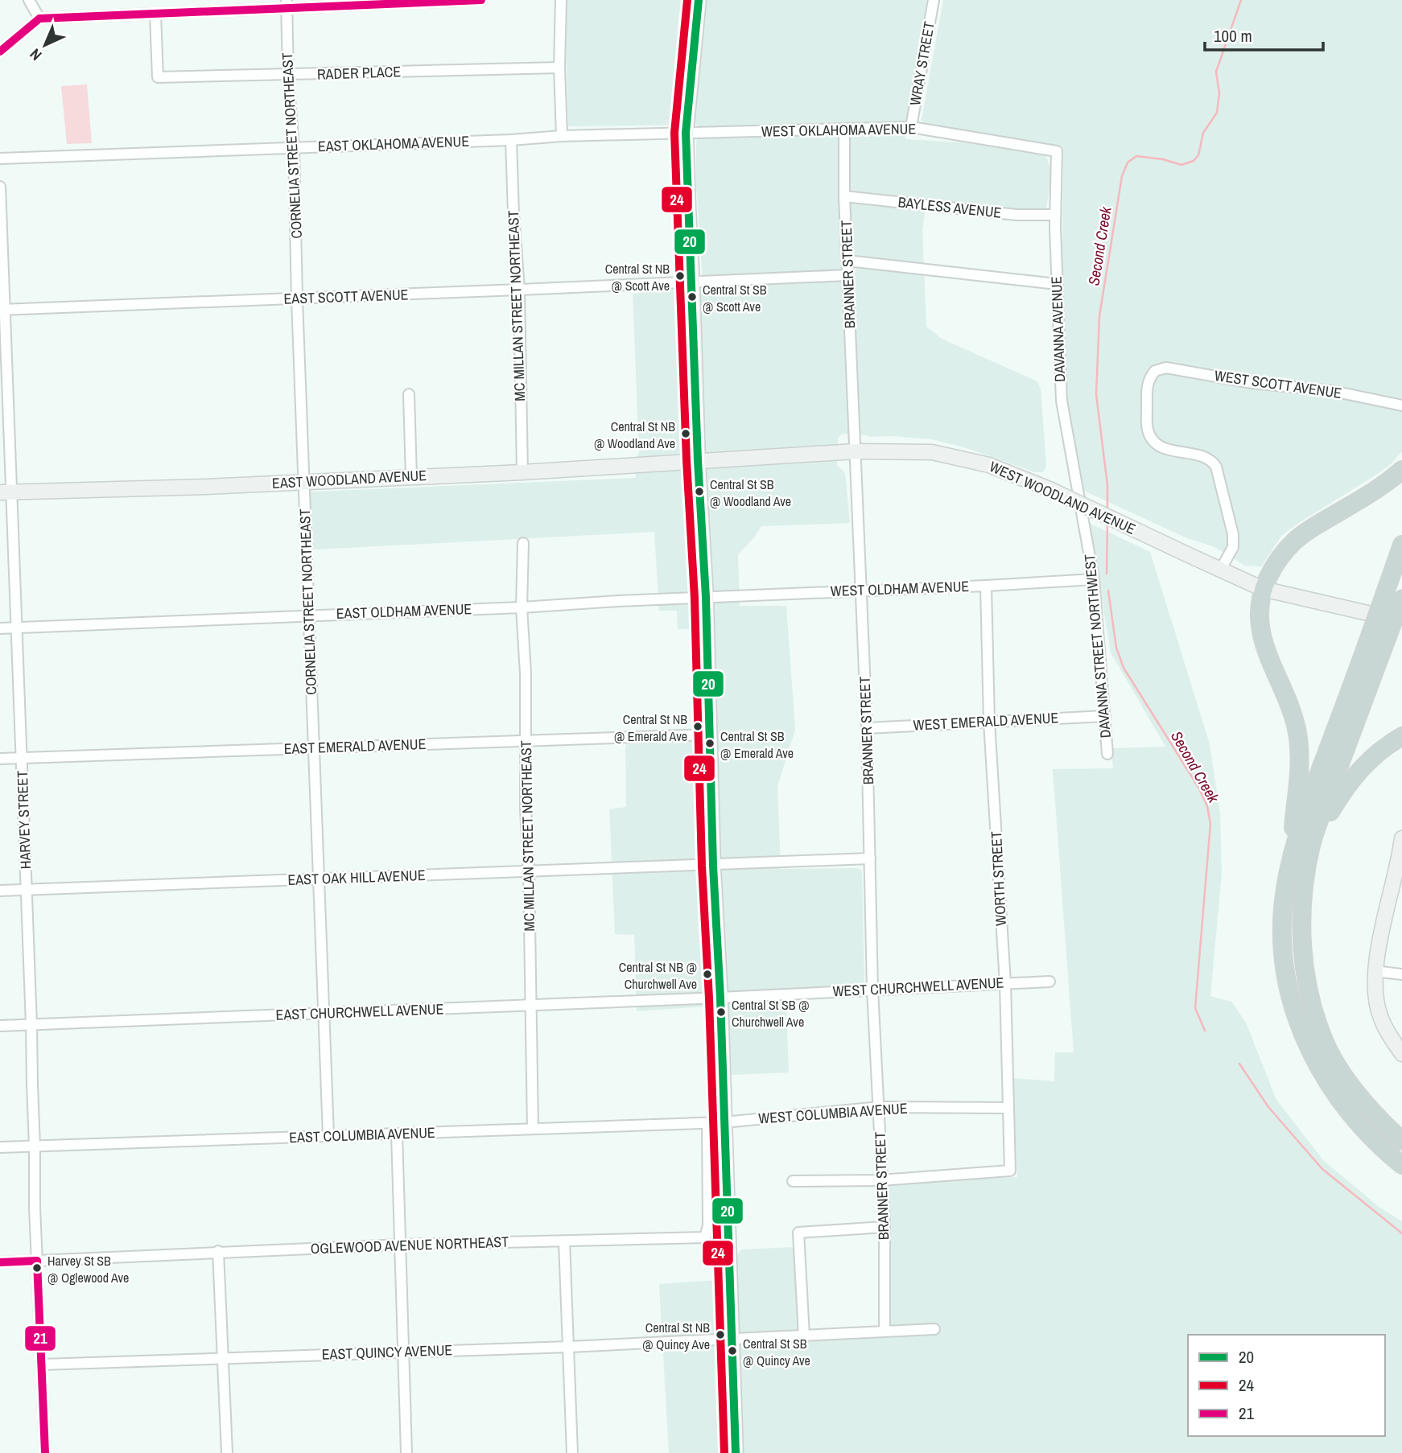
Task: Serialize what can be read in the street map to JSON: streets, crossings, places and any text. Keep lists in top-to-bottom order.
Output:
{
  "streets": {
    "main road": ["EAST WOODLAND AVENUE", "WEST WOODLAND AVENUE"],
    "street": [
      "WRAY STREET",
      "RADER PLACE",
      "WEST OKLAHOMA AVENUE",
      "EAST OKLAHOMA AVENUE",
      "CORNELIA STREET NORTHEAST",
      "BAYLESS AVENUE",
      "BRANNER STREET",
      "EAST SCOTT AVENUE",
      "MC MILLAN STREET NORTHEAST",
      "DAVANNA AVENUE",
      "WEST SCOTT AVENUE",
      "WEST OLDHAM AVENUE",
      "EAST OLDHAM AVENUE",
      "DAVANNA STREET NORTHWEST",
      "WEST EMERALD AVENUE",
      "EAST EMERALD AVENUE",
      "HARVEY STREET",
      "EAST OAK HILL AVENUE",
      "WORTH STREET",
      "WEST CHURCHWELL AVENUE",
      "EAST CHURCHWELL AVENUE",
      "WEST COLUMBIA AVENUE",
      "EAST COLUMBIA AVENUE",
      "OGLEWOOD AVENUE NORTHEAST",
      "EAST QUINCY AVENUE"
    ]
  },
  "crossings": [
    ["WRAY STREET", "WEST OKLAHOMA AVENUE"],
    ["RADER PLACE", "CORNELIA STREET NORTHEAST"],
    ["WEST OKLAHOMA AVENUE", "EAST OKLAHOMA AVENUE"],
    ["WEST OKLAHOMA AVENUE", "BRANNER STREET"],
    ["WEST OKLAHOMA AVENUE", "DAVANNA AVENUE"],
    ["EAST OKLAHOMA AVENUE", "CORNELIA STREET NORTHEAST"],
    ["EAST OKLAHOMA AVENUE", "MC MILLAN STREET NORTHEAST"],
    ["CORNELIA STREET NORTHEAST", "EAST SCOTT AVENUE"],
    ["CORNELIA STREET NORTHEAST", "EAST WOODLAND AVENUE"],
    ["CORNELIA STREET NORTHEAST", "EAST OLDHAM AVENUE"],
    ["CORNELIA STREET NORTHEAST", "EAST EMERALD AVENUE"],
    ["CORNELIA STREET NORTHEAST", "EAST OAK HILL AVENUE"],
    ["CORNELIA STREET NORTHEAST", "EAST CHURCHWELL AVENUE"],
    ["CORNELIA STREET NORTHEAST", "EAST COLUMBIA AVENUE"],
    ["BAYLESS AVENUE", "BRANNER STREET"],
    ["BAYLESS AVENUE", "DAVANNA AVENUE"],
    ["BRANNER STREET", "WEST WOODLAND AVENUE"],
    ["BRANNER STREET", "WEST OLDHAM AVENUE"],
    ["BRANNER STREET", "WEST EMERALD AVENUE"],
    ["BRANNER STREET", "EAST OAK HILL AVENUE"],
    ["BRANNER STREET", "WORTH STREET"],
    ["BRANNER STREET", "WEST CHURCHWELL AVENUE"],
    ["BRANNER STREET", "WEST COLUMBIA AVENUE"],
    ["BRANNER STREET", "EAST QUINCY AVENUE"],
    ["EAST SCOTT AVENUE", "MC MILLAN STREET NORTHEAST"],
    ["EAST SCOTT AVENUE", "HARVEY STREET"],
    ["MC MILLAN STREET NORTHEAST", "EAST WOODLAND AVENUE"],
    ["MC MILLAN STREET NORTHEAST", "EAST OLDHAM AVENUE"],
    ["MC MILLAN STREET NORTHEAST", "EAST EMERALD AVENUE"],
    ["MC MILLAN STREET NORTHEAST", "EAST OAK HILL AVENUE"],
    ["MC MILLAN STREET NORTHEAST", "EAST CHURCHWELL AVENUE"],
    ["MC MILLAN STREET NORTHEAST", "EAST COLUMBIA AVENUE"],
    ["DAVANNA AVENUE", "DAVANNA STREET NORTHWEST"],
    ["WEST SCOTT AVENUE", "WEST WOODLAND AVENUE"],
    ["EAST WOODLAND AVENUE", "WEST WOODLAND AVENUE"],
    ["EAST WOODLAND AVENUE", "HARVEY STREET"],
    ["WEST OLDHAM AVENUE", "EAST OLDHAM AVENUE"],
    ["WEST OLDHAM AVENUE", "DAVANNA STREET NORTHWEST"],
    ["WEST OLDHAM AVENUE", "WORTH STREET"],
    ["EAST OLDHAM AVENUE", "HARVEY STREET"],
    ["DAVANNA STREET NORTHWEST", "WEST EMERALD AVENUE"],
    ["WEST EMERALD AVENUE", "WORTH STREET"],
    ["EAST EMERALD AVENUE", "HARVEY STREET"],
    ["HARVEY STREET", "EAST OAK HILL AVENUE"],
    ["HARVEY STREET", "EAST CHURCHWELL AVENUE"],
    ["HARVEY STREET", "EAST COLUMBIA AVENUE"],
    ["HARVEY STREET", "OGLEWOOD AVENUE NORTHEAST"],
    ["HARVEY STREET", "EAST QUINCY AVENUE"],
    ["WORTH STREET", "WEST CHURCHWELL AVENUE"],
    ["WORTH STREET", "WEST COLUMBIA AVENUE"],
    ["WEST CHURCHWELL AVENUE", "EAST CHURCHWELL AVENUE"],
    ["WEST COLUMBIA AVENUE", "EAST COLUMBIA AVENUE"],
    ["EAST COLUMBIA AVENUE", "OGLEWOOD AVENUE NORTHEAST"]
  ],
  "water": ["Second Creek"],
  "places": [
    "Central St NB @ Scott Ave",
    "Central St SB @ Scott Ave",
    "Central St NB @ Woodland Ave",
    "Central St SB @ Woodland Ave",
    "Central St NB @ Emerald Ave",
    "Central St SB @ Emerald Ave",
    "Central St NB @ Churchwell Ave",
    "Central St SB @ Churchwell Ave",
    "Harvey St SB @ Oglewood Ave",
    "Central St NB @ Quincy Ave",
    "Central St SB @ Quincy Ave"
  ],
  "lines": ["transit line 20", "transit line 24", "transit line 21"],
  "legend": ["20", "24", "21"],
  "scale_bar": "100 m",
  "north": "bottom left"
}
